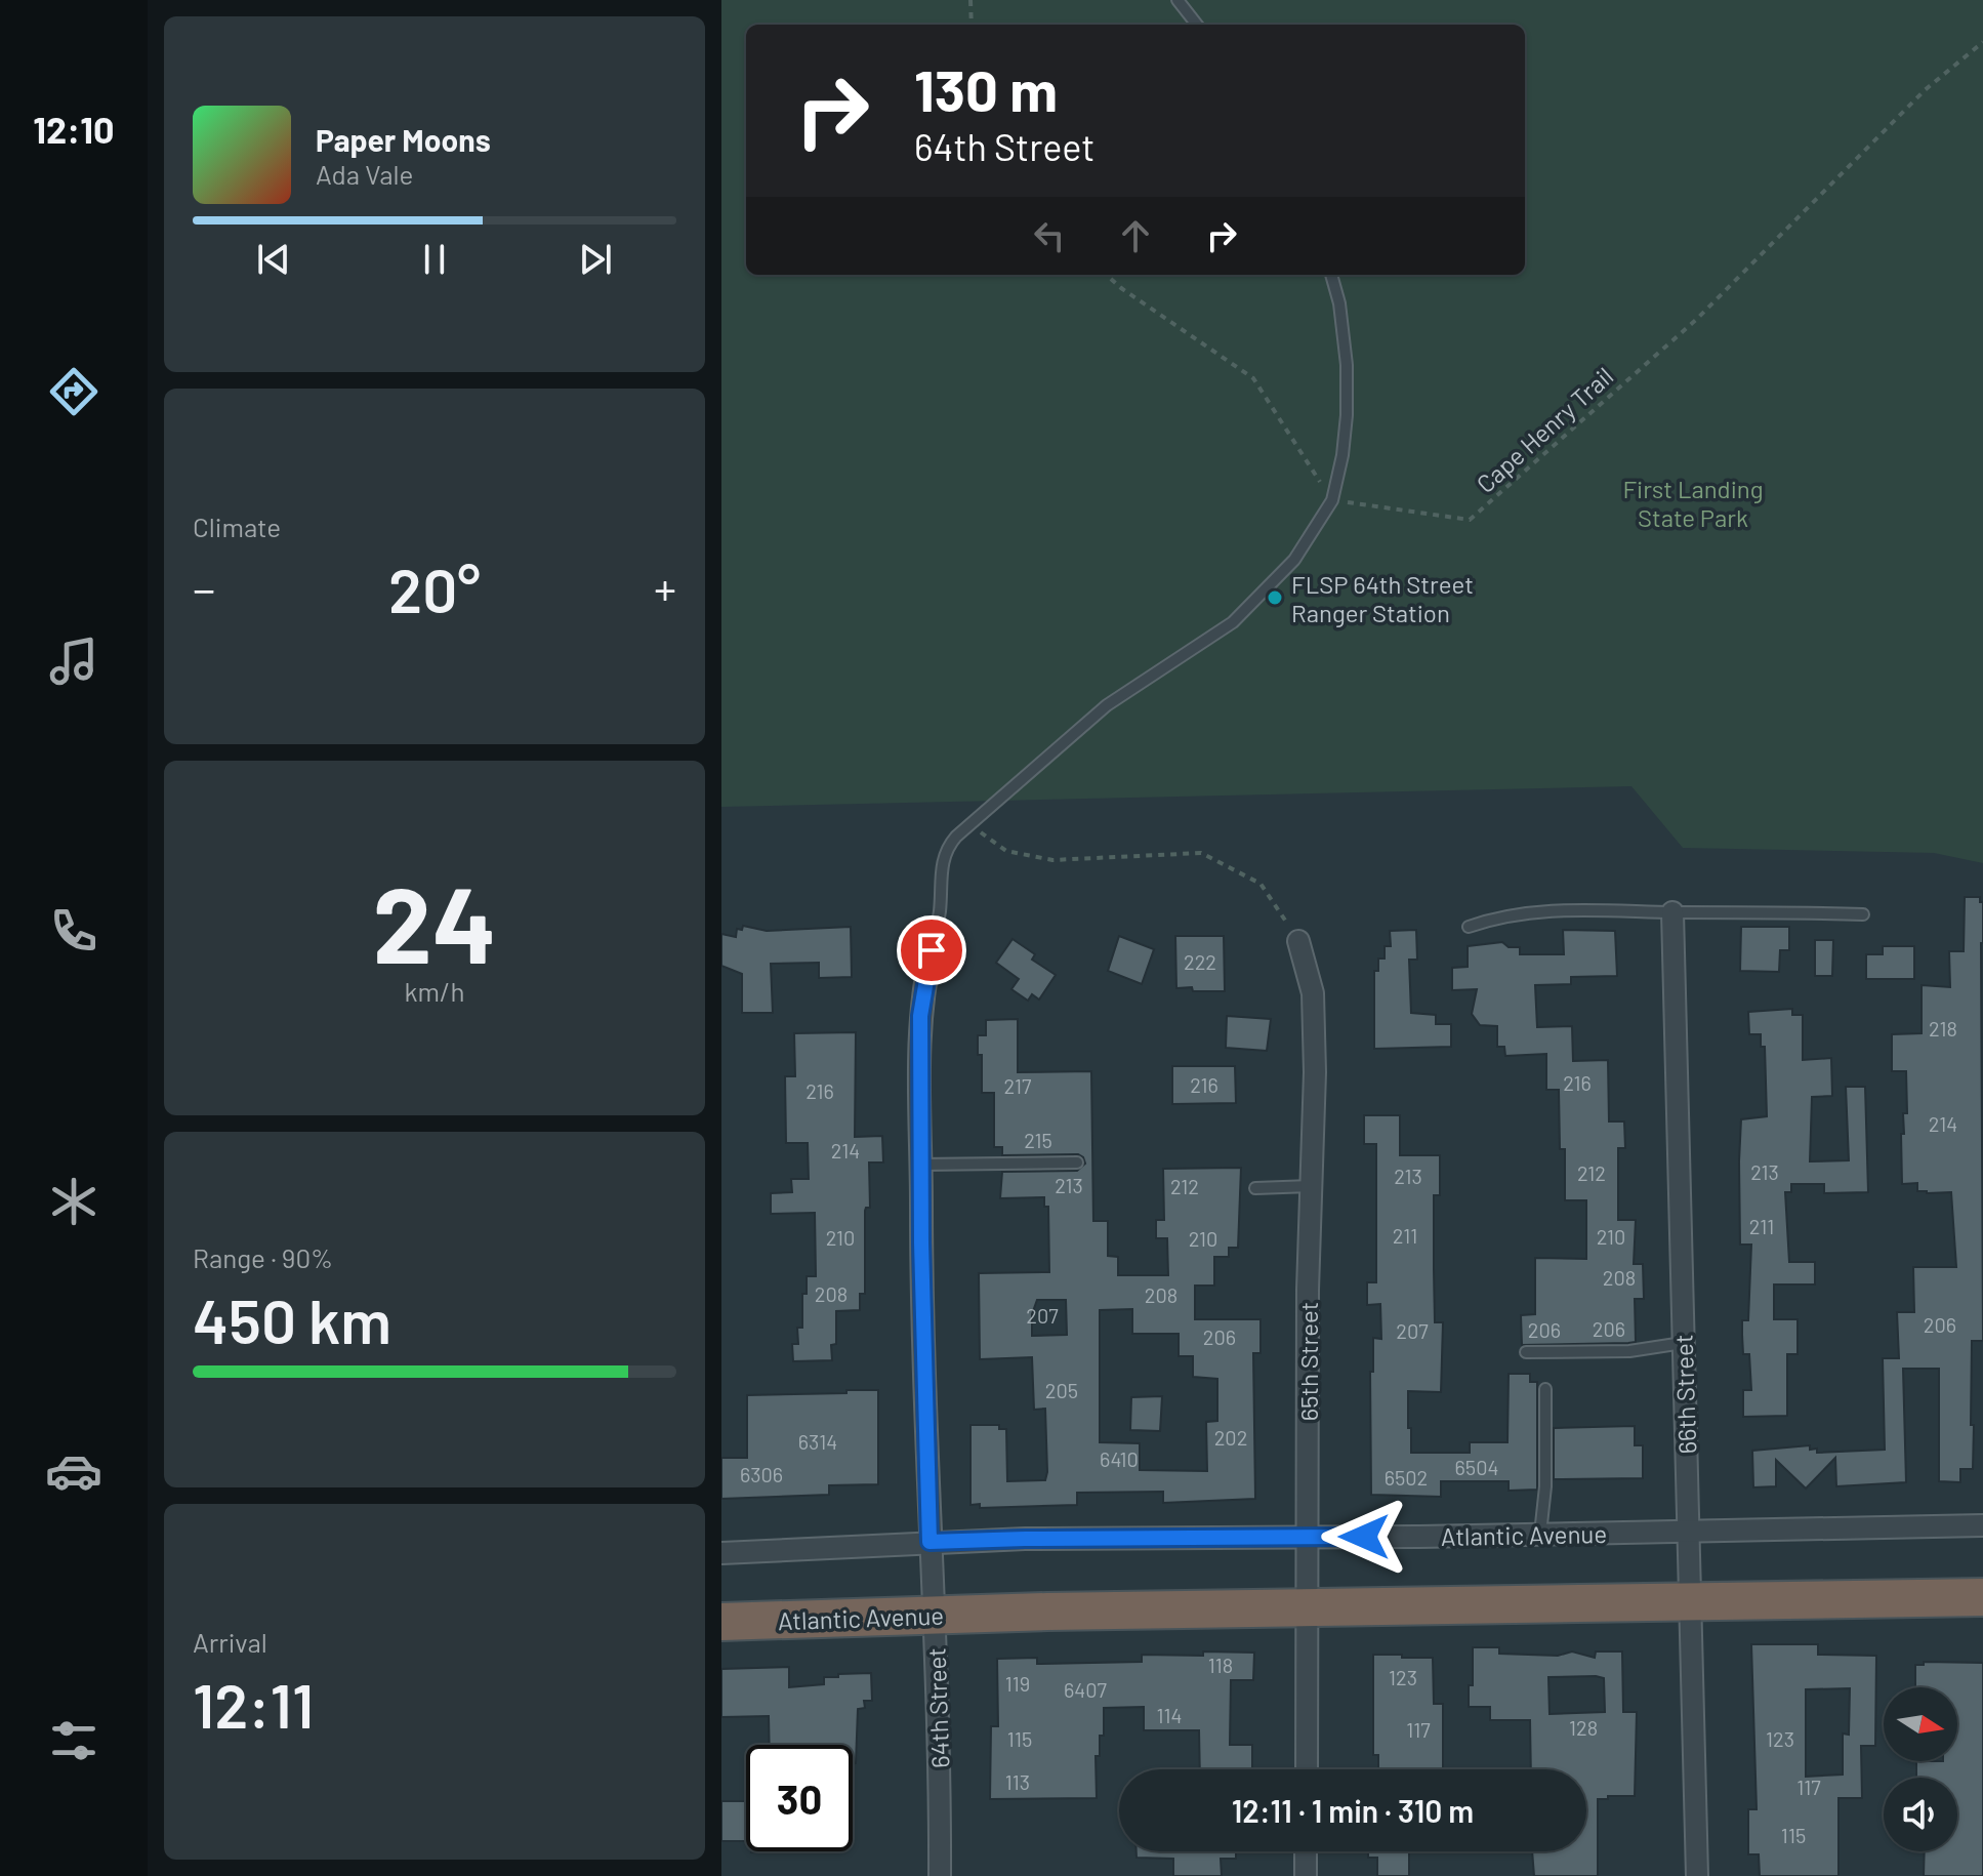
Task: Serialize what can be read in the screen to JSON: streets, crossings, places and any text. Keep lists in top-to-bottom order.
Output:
{
  "streets": {
    "highway": ["Atlantic Avenue"],
    "street": ["65th Street", "66th Street", "64th Street"],
    "path": ["Cape Henry Trail"]
  },
  "crossings": [
    ["65th Street", "Atlantic Avenue"],
    ["66th Street", "Atlantic Avenue"],
    ["Atlantic Avenue", "64th Street"]
  ],
  "parks": ["First Landing State Park"],
  "places": ["FLSP 64th Street Ranger Station"],
  "house_numbers": [
    "222",
    "218",
    "216",
    "216",
    "217",
    "216",
    "214",
    "215",
    "214",
    "213",
    "212",
    "213",
    "213",
    "212",
    "211",
    "211",
    "210",
    "210",
    "210",
    "208",
    "208",
    "208",
    "207",
    "206",
    "206",
    "206",
    "207",
    "206",
    "205",
    "202",
    "6314",
    "6410",
    "6504",
    "6306",
    "6502",
    "118",
    "123",
    "119",
    "6407",
    "114",
    "128",
    "117",
    "115",
    "123",
    "113",
    "117",
    "115"
  ],
  "north": "right",
  "page": {
    "tabs": "12:10",
    "turn": ["130 m", "64th Street"],
    "song": ["Paper Moons", "Ada Vale"],
    "tile": [
      "Climate",
      ["24", "km/h"],
      ["Range · 90%", "450 km"],
      ["Arrival", "12:11"]
    ],
    "heat": ["−", "20°", "+"],
    "limit": "30",
    "trip": "12:11 · 1 min · 310 m"
  }
}
